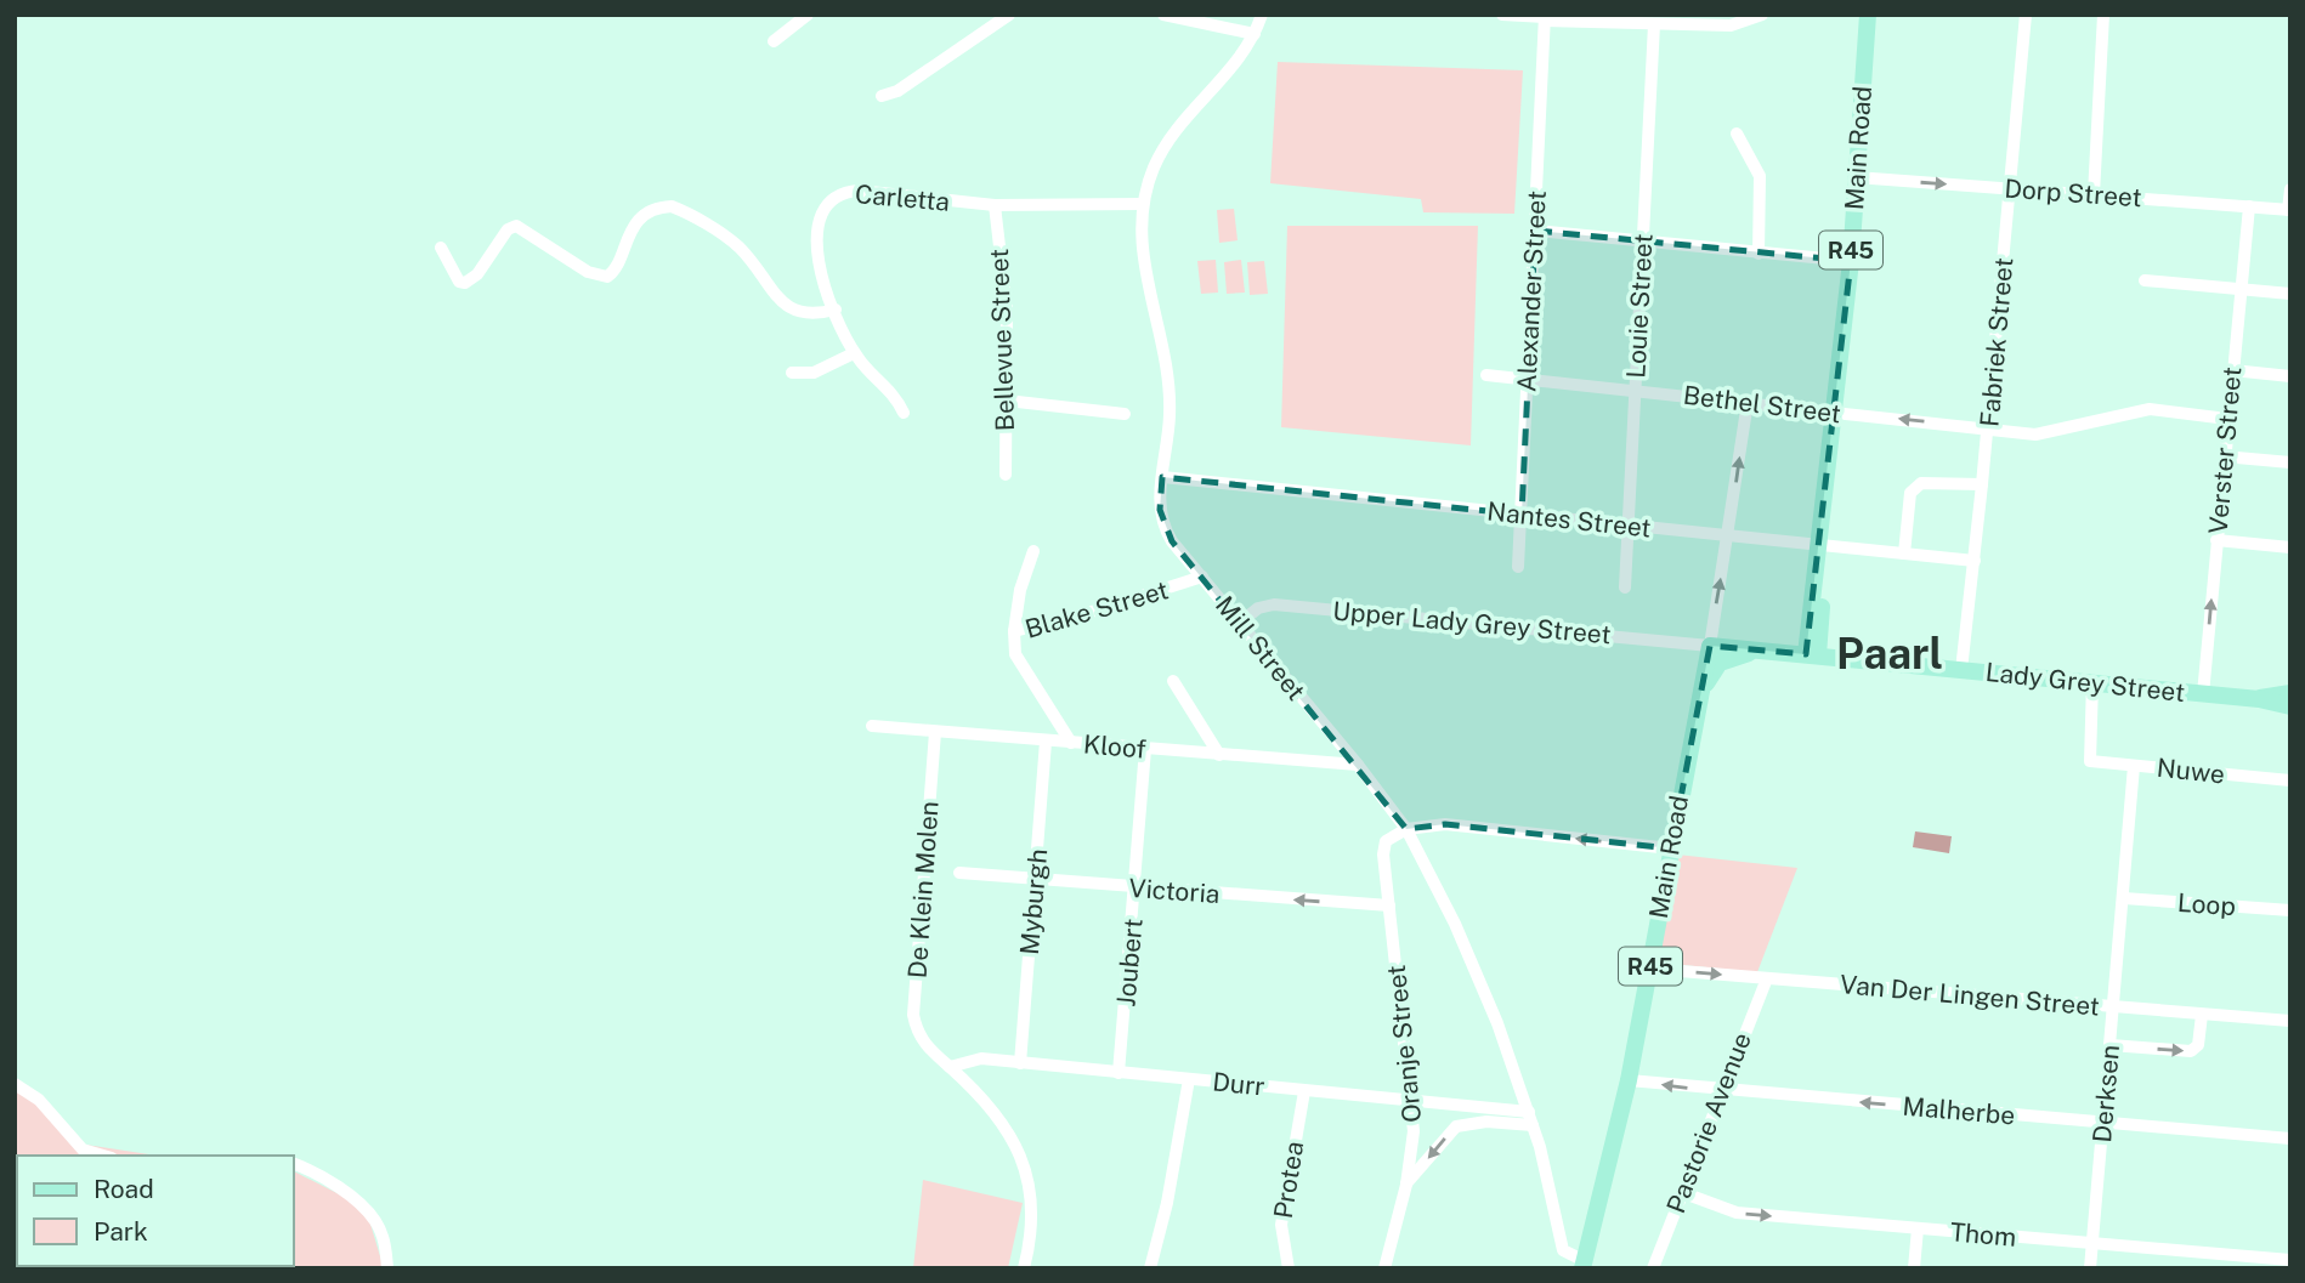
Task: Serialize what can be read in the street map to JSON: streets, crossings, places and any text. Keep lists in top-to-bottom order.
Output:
{
  "streets": {
    "main road": ["Main Road", "R45", "Lady Grey Street"],
    "street": [
      "Dorp Street",
      "Carletta",
      "Alexander Street",
      "Louie Street",
      "Bellevue Street",
      "Fabriek Street",
      "Bethel Street",
      "Verster Street",
      "Nantes Street",
      "Blake Street",
      "Upper Lady Grey Street",
      "Mill Street",
      "Kloof",
      "Nuwe",
      "De Klein Molen",
      "Victoria",
      "Myburgh",
      "Loop",
      "Joubert",
      "Van Der Lingen Street",
      "Oranje Street",
      "Durr",
      "Derksen",
      "Malherbe",
      "Pastorie Avenue",
      "Protea",
      "Thom"
    ]
  },
  "crossings": [
    ["Main Road", "Dorp Street"],
    ["Main Road", "R45"],
    ["Main Road", "Bethel Street"],
    ["Main Road", "Nantes Street"],
    ["Main Road", "Upper Lady Grey Street"],
    ["Main Road", "Mill Street"],
    ["Main Road", "Lady Grey Street"],
    ["Main Road", "Van Der Lingen Street"],
    ["Main Road", "Malherbe"],
    ["Dorp Street", "Fabriek Street"],
    ["Dorp Street", "Verster Street"],
    ["Carletta", "Bellevue Street"],
    ["Carletta", "Mill Street"],
    ["R45", "Nantes Street"],
    ["R45", "Lady Grey Street"],
    ["Alexander Street", "Bethel Street"],
    ["Alexander Street", "Nantes Street"],
    ["Louie Street", "Bethel Street"],
    ["Louie Street", "Nantes Street"],
    ["Fabriek Street", "Bethel Street"],
    ["Fabriek Street", "Nantes Street"],
    ["Fabriek Street", "Lady Grey Street"],
    ["Bethel Street", "Verster Street"],
    ["Verster Street", "Lady Grey Street"],
    ["Nantes Street", "Mill Street"],
    ["Blake Street", "Mill Street"],
    ["Blake Street", "Kloof"],
    ["Upper Lady Grey Street", "Mill Street"],
    ["Upper Lady Grey Street", "Lady Grey Street"],
    ["Mill Street", "Kloof"],
    ["Mill Street", "Oranje Street"],
    ["Mill Street", "Durr"],
    ["Lady Grey Street", "Nuwe"],
    ["Kloof", "De Klein Molen"],
    ["Kloof", "Myburgh"],
    ["Kloof", "Joubert"],
    ["Nuwe", "Derksen"],
    ["De Klein Molen", "Durr"],
    ["Victoria", "Myburgh"],
    ["Victoria", "Joubert"],
    ["Victoria", "Oranje Street"],
    ["Myburgh", "Durr"],
    ["Loop", "Derksen"],
    ["Joubert", "Durr"],
    ["Van Der Lingen Street", "Derksen"],
    ["Van Der Lingen Street", "Pastorie Avenue"],
    ["Oranje Street", "Durr"],
    ["Durr", "Protea"],
    ["Derksen", "Malherbe"],
    ["Derksen", "Thom"],
    ["Malherbe", "Pastorie Avenue"],
    ["Pastorie Avenue", "Thom"]
  ],
  "one_way": [
    "Dorp Street",
    "Victoria",
    "Malherbe",
    "Thom"
  ],
  "districts": ["Paarl"],
  "legend": ["Road", "Park"]
}
